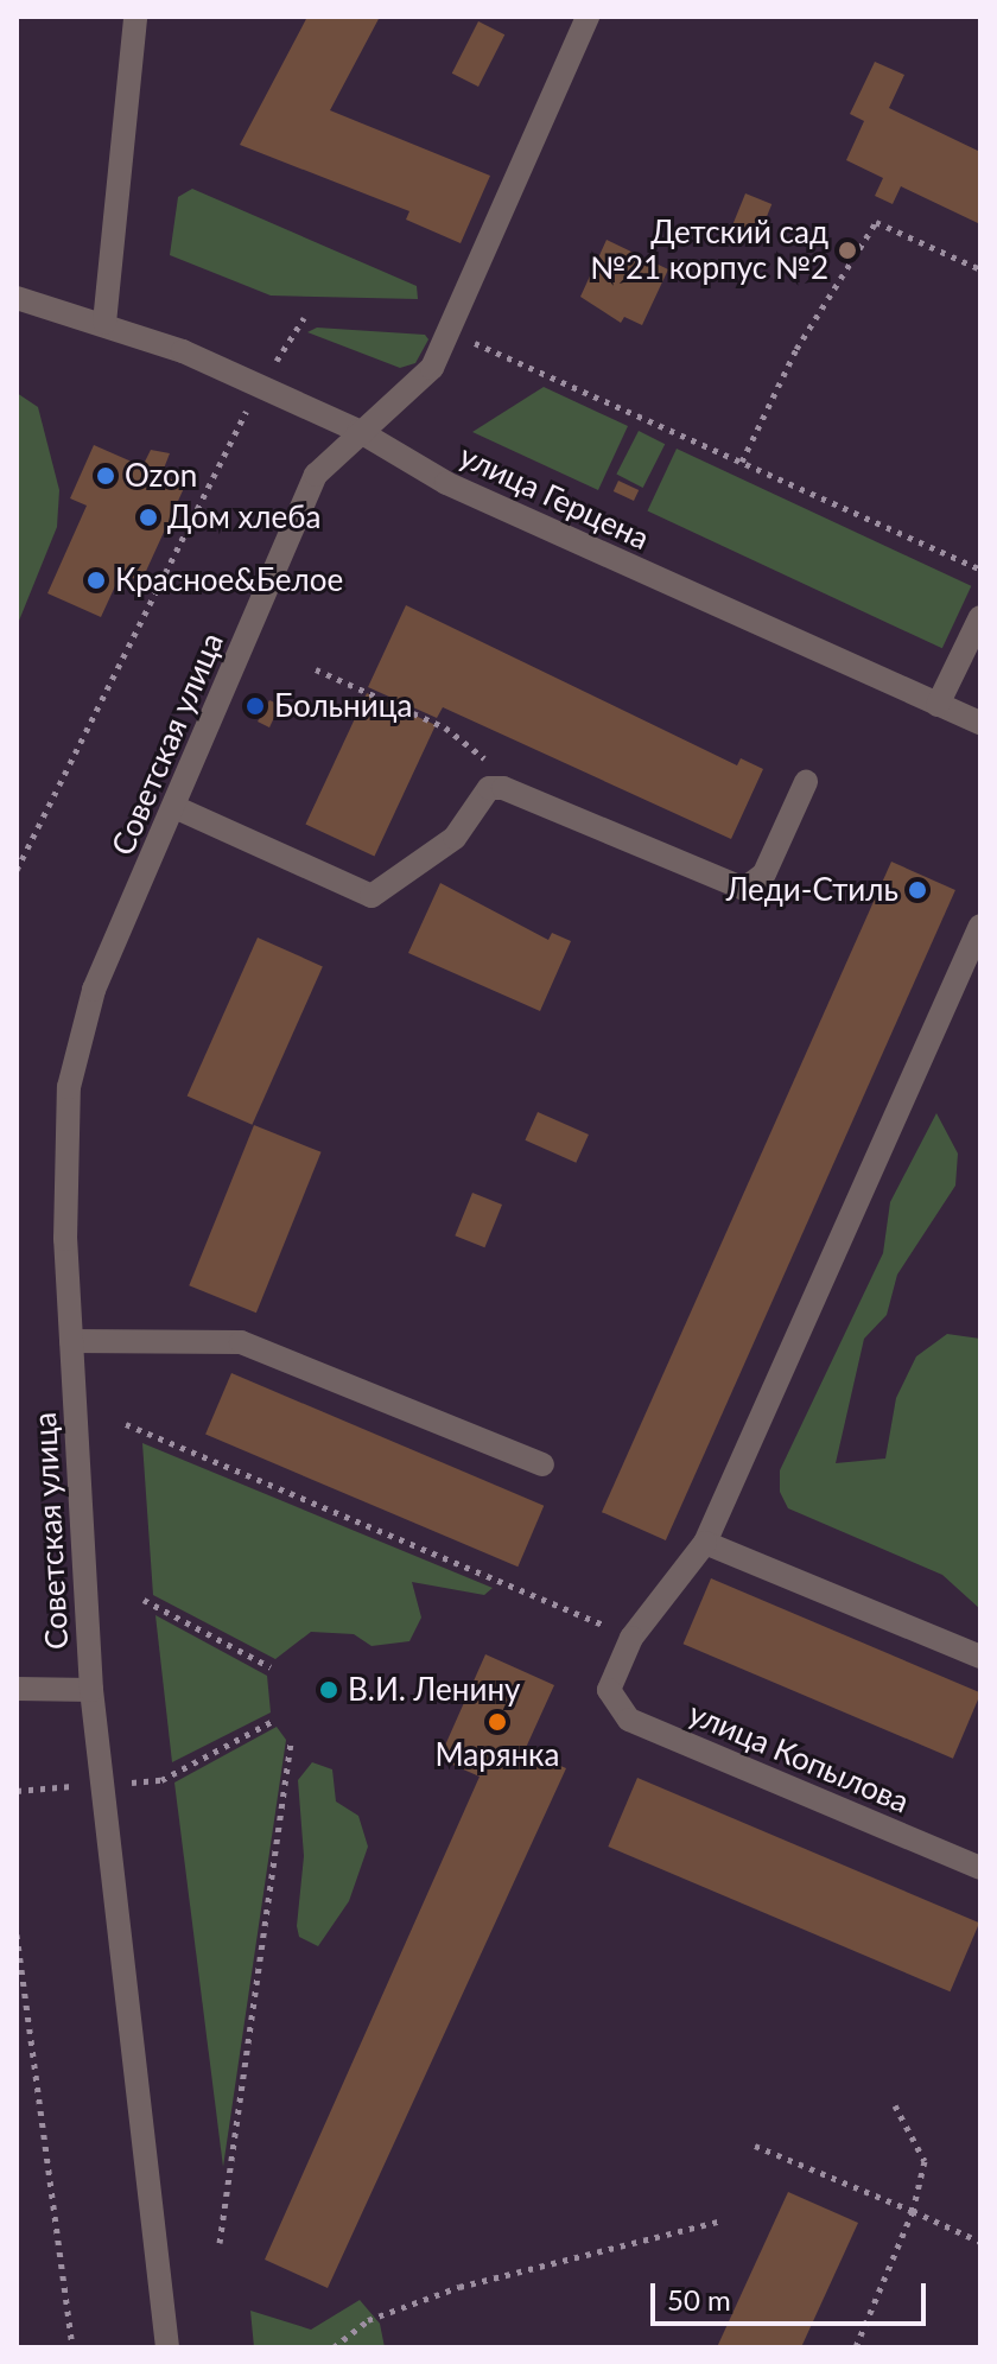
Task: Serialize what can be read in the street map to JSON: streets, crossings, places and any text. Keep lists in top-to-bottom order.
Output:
{
  "streets": {
    "street": ["улица Герцена", "Советская улица", "улица Копылова"]
  },
  "crossings": [
    ["улица Герцена", "Советская улица"]
  ],
  "places": [
    "Детский сад №21 корпус №2",
    "Ozon",
    "Дом хлеба",
    "Красное&Белое",
    "Больница",
    "Леди-Стиль",
    "В.И. Ленину",
    "Марянка"
  ],
  "scale_bar": "50 m"
}
